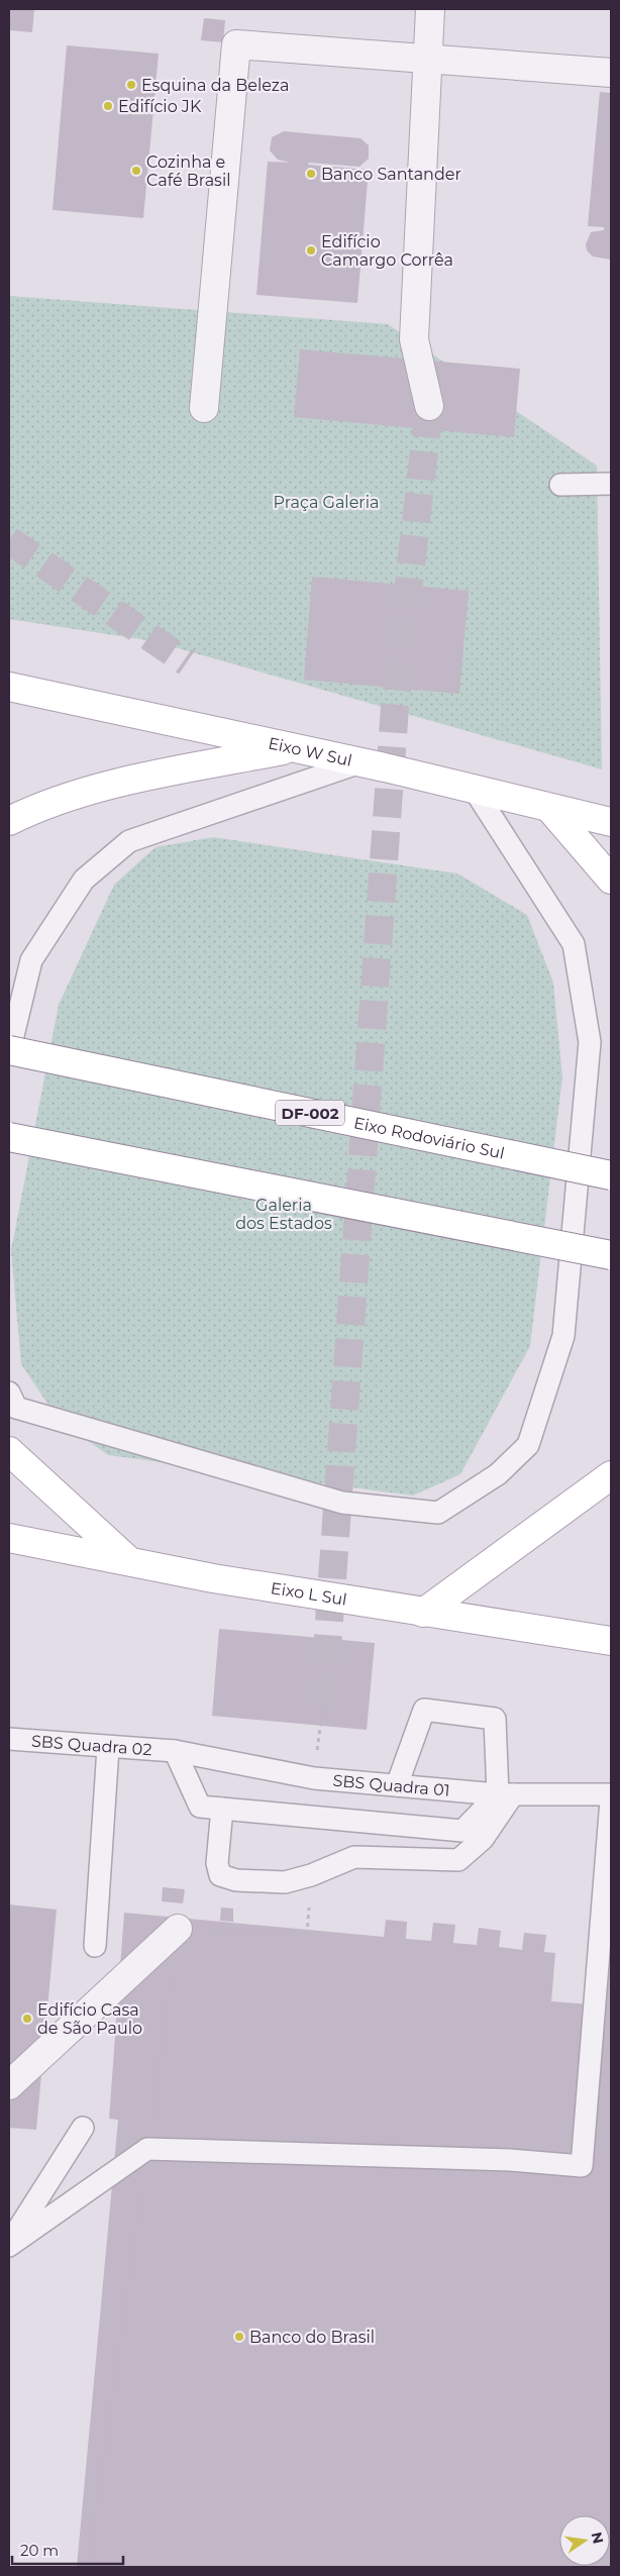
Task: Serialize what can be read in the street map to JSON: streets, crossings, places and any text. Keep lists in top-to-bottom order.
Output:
{
  "streets": {
    "main road": [
      "Eixo W Sul",
      "DF-002",
      "Eixo Rodoviário Sul",
      "Eixo L Sul"
    ],
    "lane": ["SBS Quadra 02", "SBS Quadra 01"]
  },
  "crossings": [
    ["SBS Quadra 02", "SBS Quadra 01"]
  ],
  "parks": ["Praça Galeria", "Galeria dos Estados"],
  "places": [
    "Esquina da Beleza",
    "Edifício JK",
    "Cozinha e Café Brasil",
    "Banco Santander",
    "Edifício Camargo Corrêa",
    "Edifício Casa de São Paulo",
    "Banco do Brasil"
  ],
  "scale_bar": "20 m",
  "north": "right"
}
